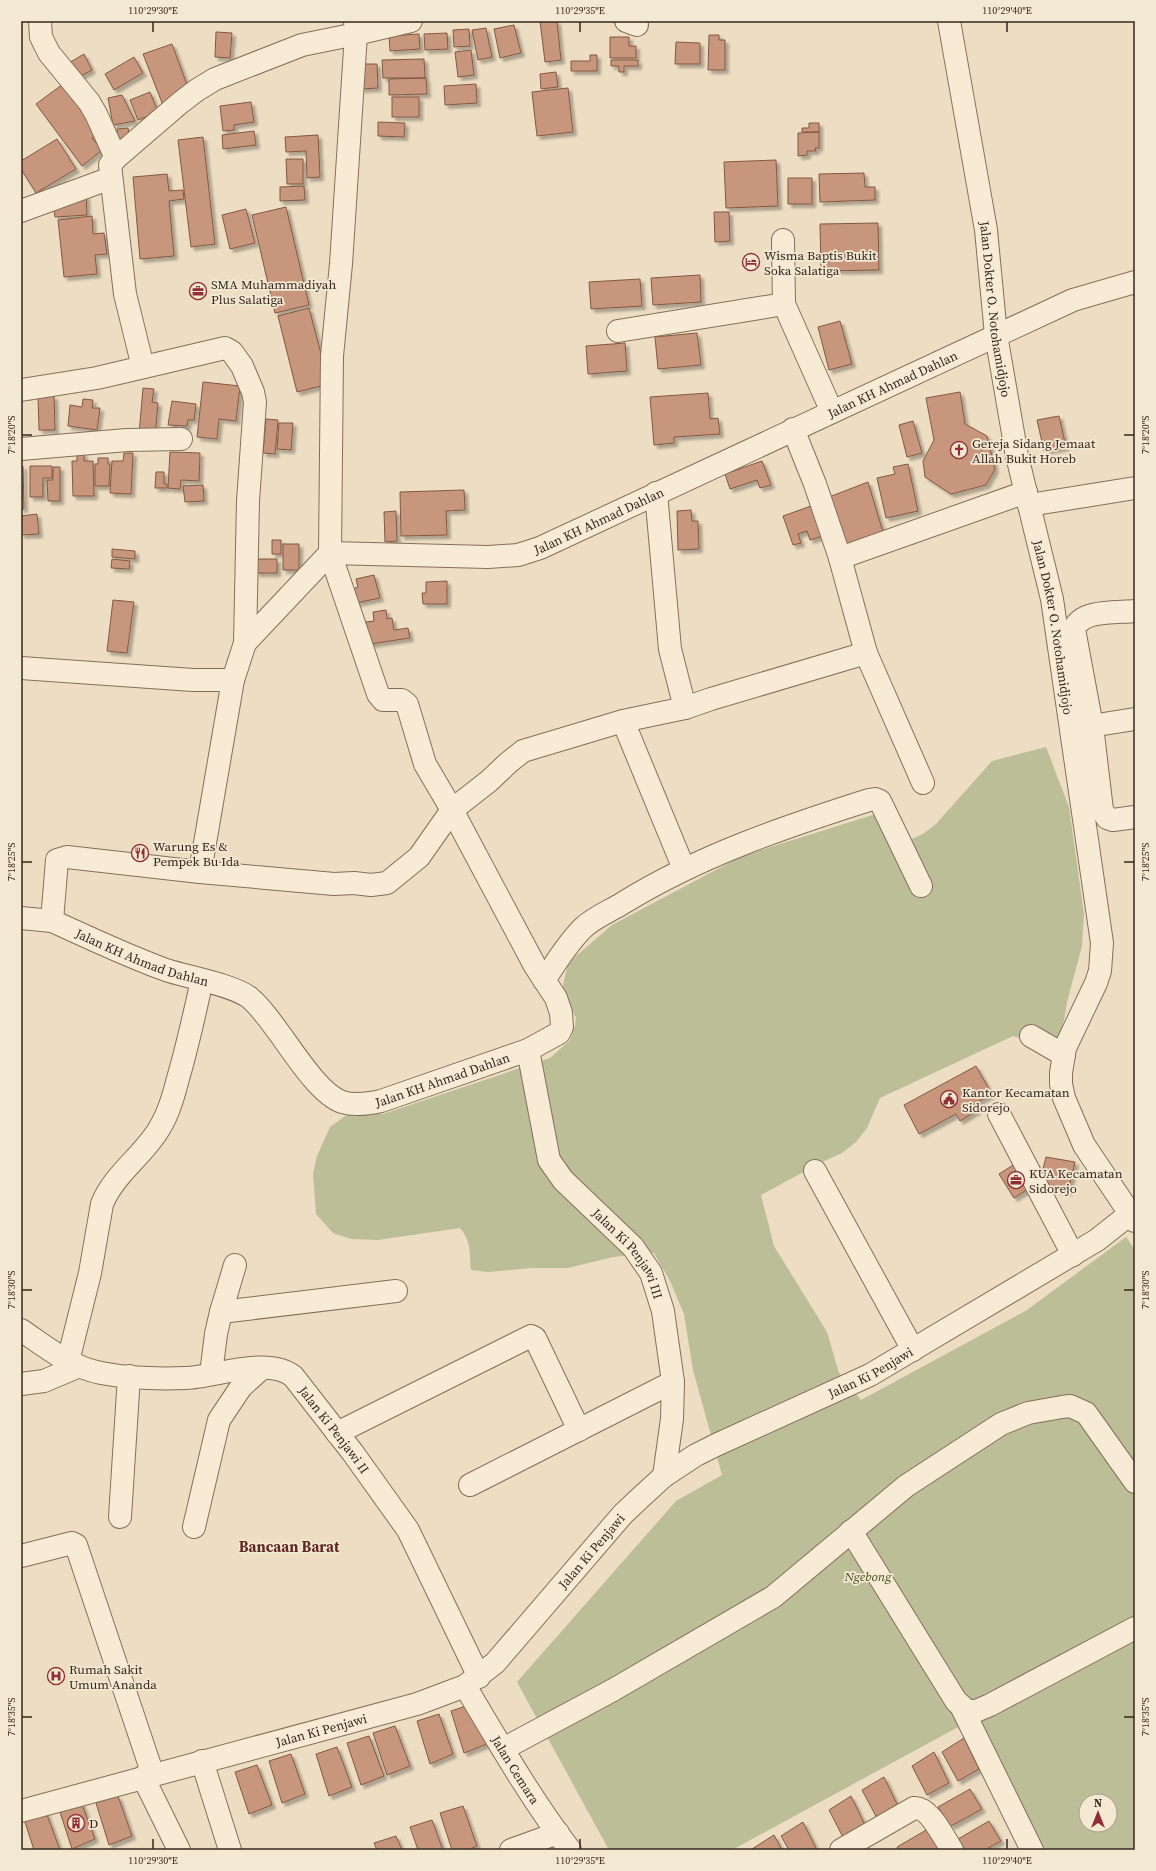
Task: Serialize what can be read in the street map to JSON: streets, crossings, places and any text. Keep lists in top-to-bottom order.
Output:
{
  "streets": {
    "street": [
      "Jalan Dokter O. Notohamidjojo",
      "Jalan KH Ahmad Dahlan",
      "Jalan Ki Penjawi III",
      "Jalan Ki Penjawi",
      "Jalan Ki Penjawi II",
      "Jalan Cemara"
    ]
  },
  "crossings": [
    ["Jalan Dokter O. Notohamidjojo", "Jalan KH Ahmad Dahlan"],
    ["Jalan Dokter O. Notohamidjojo", "Jalan Ki Penjawi"],
    ["Jalan KH Ahmad Dahlan", "Jalan Ki Penjawi III"],
    ["Jalan Ki Penjawi III", "Jalan Ki Penjawi"],
    ["Jalan Ki Penjawi", "Jalan Ki Penjawi II"],
    ["Jalan Ki Penjawi", "Jalan Cemara"],
    ["Jalan Ki Penjawi II", "Jalan Cemara"]
  ],
  "districts": ["Bancaan Barat"],
  "parks": ["Ngebong"],
  "places": {
    "hotel": ["Wisma Baptis Bukit Soka Salatiga"],
    "office": ["SMA Muhammadiyah Plus Salatiga", "KUA Kecamatan Sidorejo"],
    "church": ["Gereja Sidang Jemaat Allah Bukit Horeb"],
    "restaurant": ["Warung Es & Pempek Bu Ida"],
    "public building": ["Kantor Kecamatan Sidorejo"],
    "hospital": ["Rumah Sakit Umum Ananda"],
    "building": ["D"]
  },
  "north": "top",
  "coordinates": [
    "110°29'30\"E",
    "110°29'35\"E",
    "110°29'40\"E",
    "7°18'20\"S",
    "7°18'25\"S",
    "7°18'30\"S",
    "7°18'35\"S"
  ]
}
